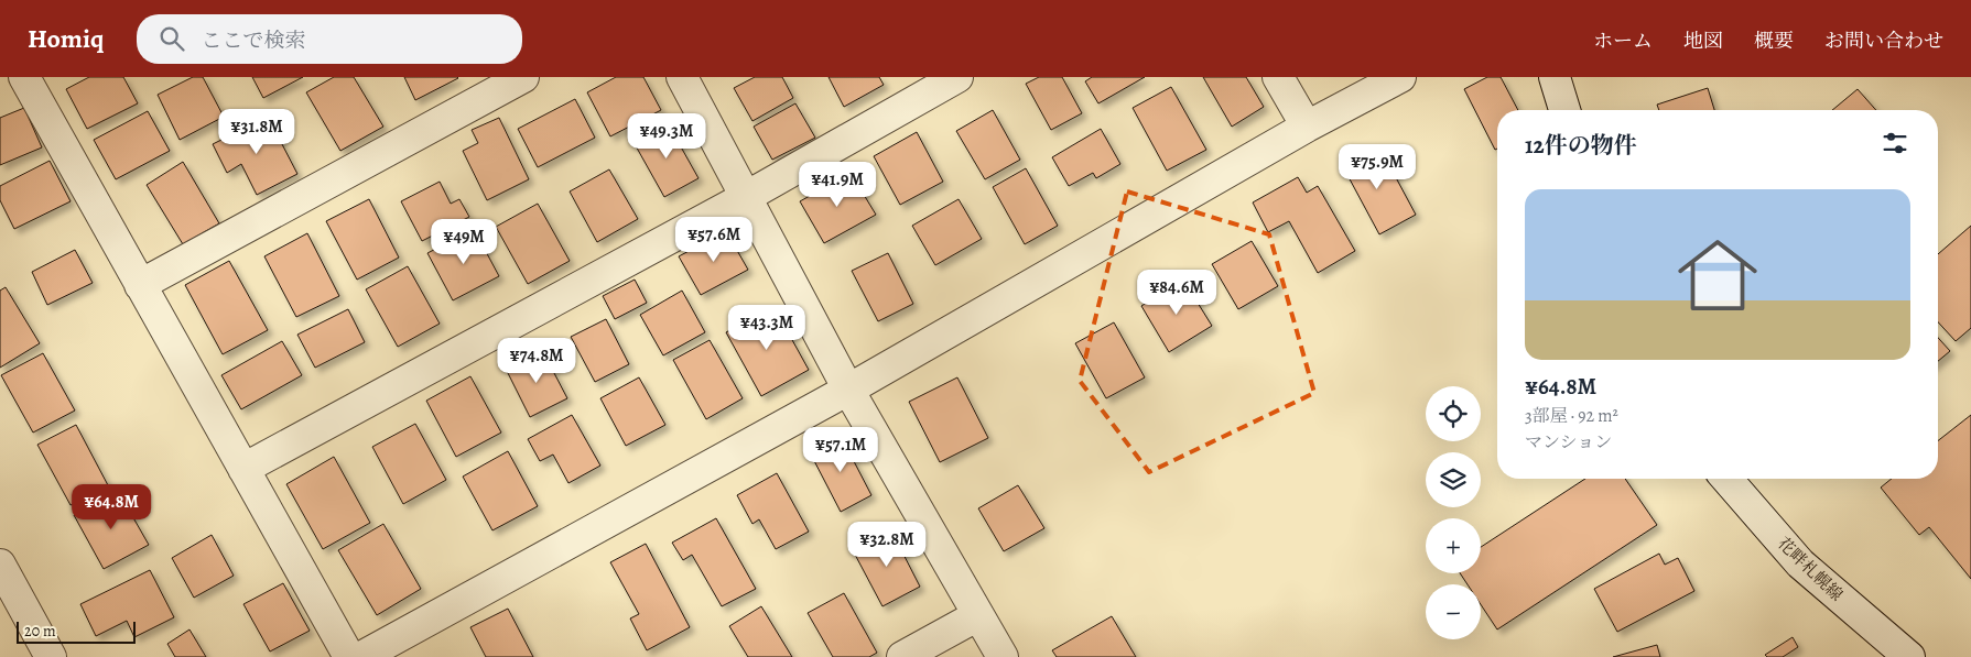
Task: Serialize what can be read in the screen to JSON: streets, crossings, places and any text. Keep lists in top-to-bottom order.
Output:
{
  "streets": {
    "street": ["花畔札幌線"]
  },
  "scale_bar": "20 m",
  "page": {
    "header": "Homiq",
    "search": "ここで検索",
    "nav": [
      "ホーム",
      "地図",
      "概要",
      "お問い合わせ"
    ],
    "price": [
      "¥31.8M",
      "¥49.3M",
      "¥75.9M",
      "¥41.9M",
      "¥57.6M",
      "¥49M",
      "¥84.6M",
      "¥43.3M",
      "¥74.8M",
      "¥57.1M",
      "¥64.8M",
      "¥32.8M"
    ],
    "heading": "12件の物件",
    "list": [
      {
        "name": "¥64.8M",
        "note": "3部屋 · 92 m² · マンション"
      }
    ],
    "map_buttons": ["+", "−"],
    "scale": "20 m"
  }
}
